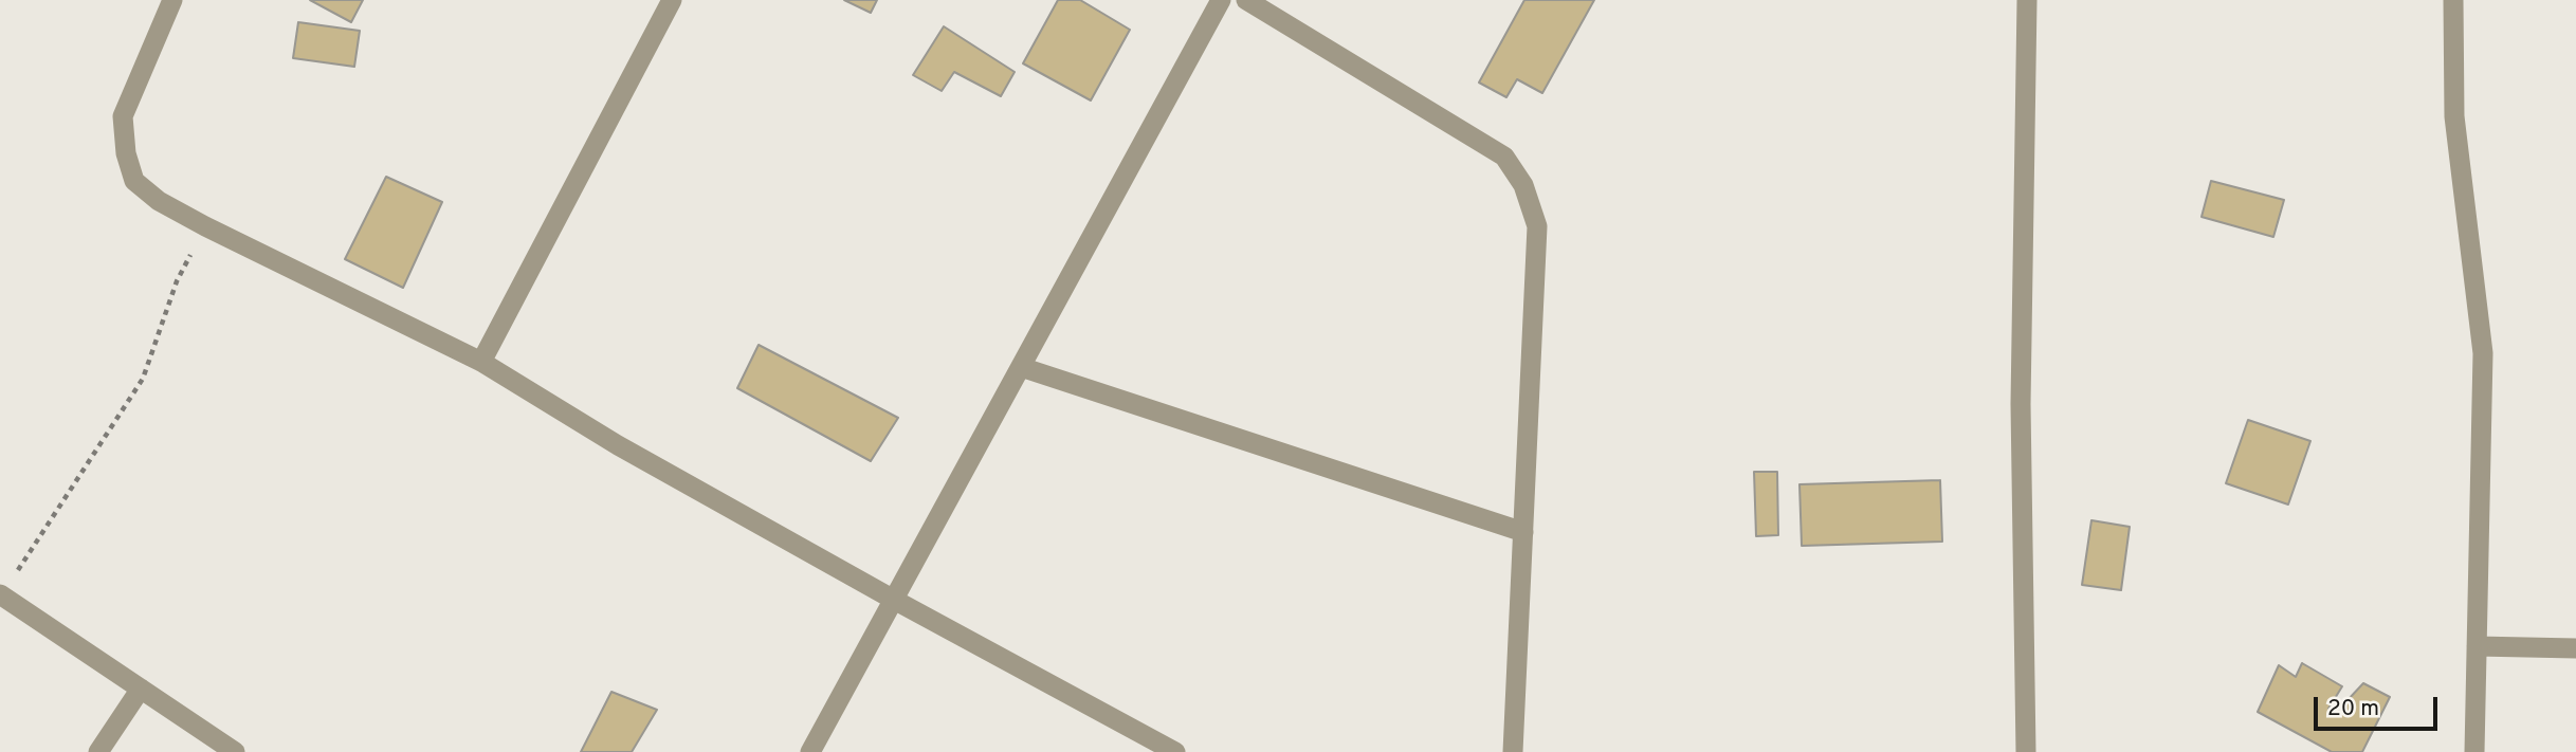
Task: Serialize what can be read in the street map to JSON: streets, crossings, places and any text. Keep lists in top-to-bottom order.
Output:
{
  "scale_bar": "20 m"
}
